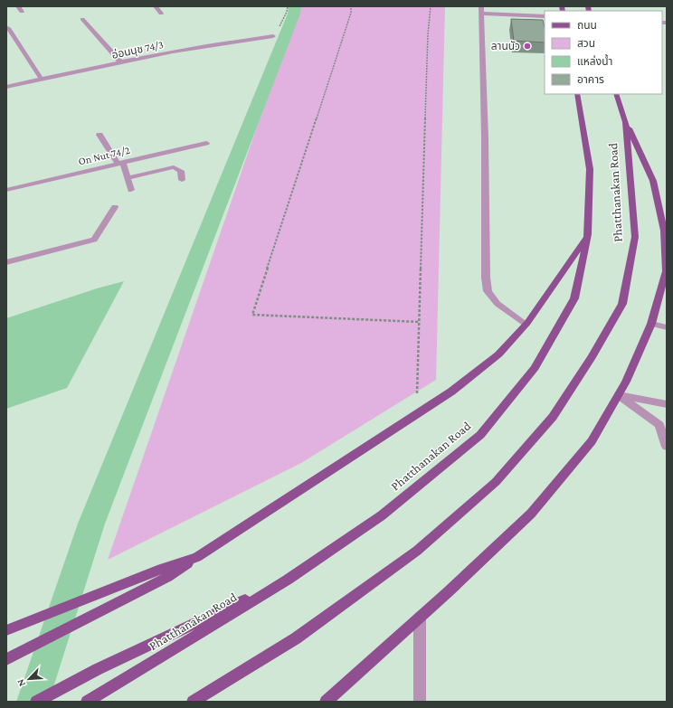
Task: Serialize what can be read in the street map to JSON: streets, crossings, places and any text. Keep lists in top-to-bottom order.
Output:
{
  "streets": {
    "main road": ["Phatthanakan Road"],
    "street": ["อ่อนนุช 74/3", "On Nut 74/2"]
  },
  "places": ["ลานนัว"],
  "legend": [
    "ถนน",
    "สวน",
    "แหล่งน้ำ",
    "อาคาร"
  ],
  "north": "bottom left"
}
